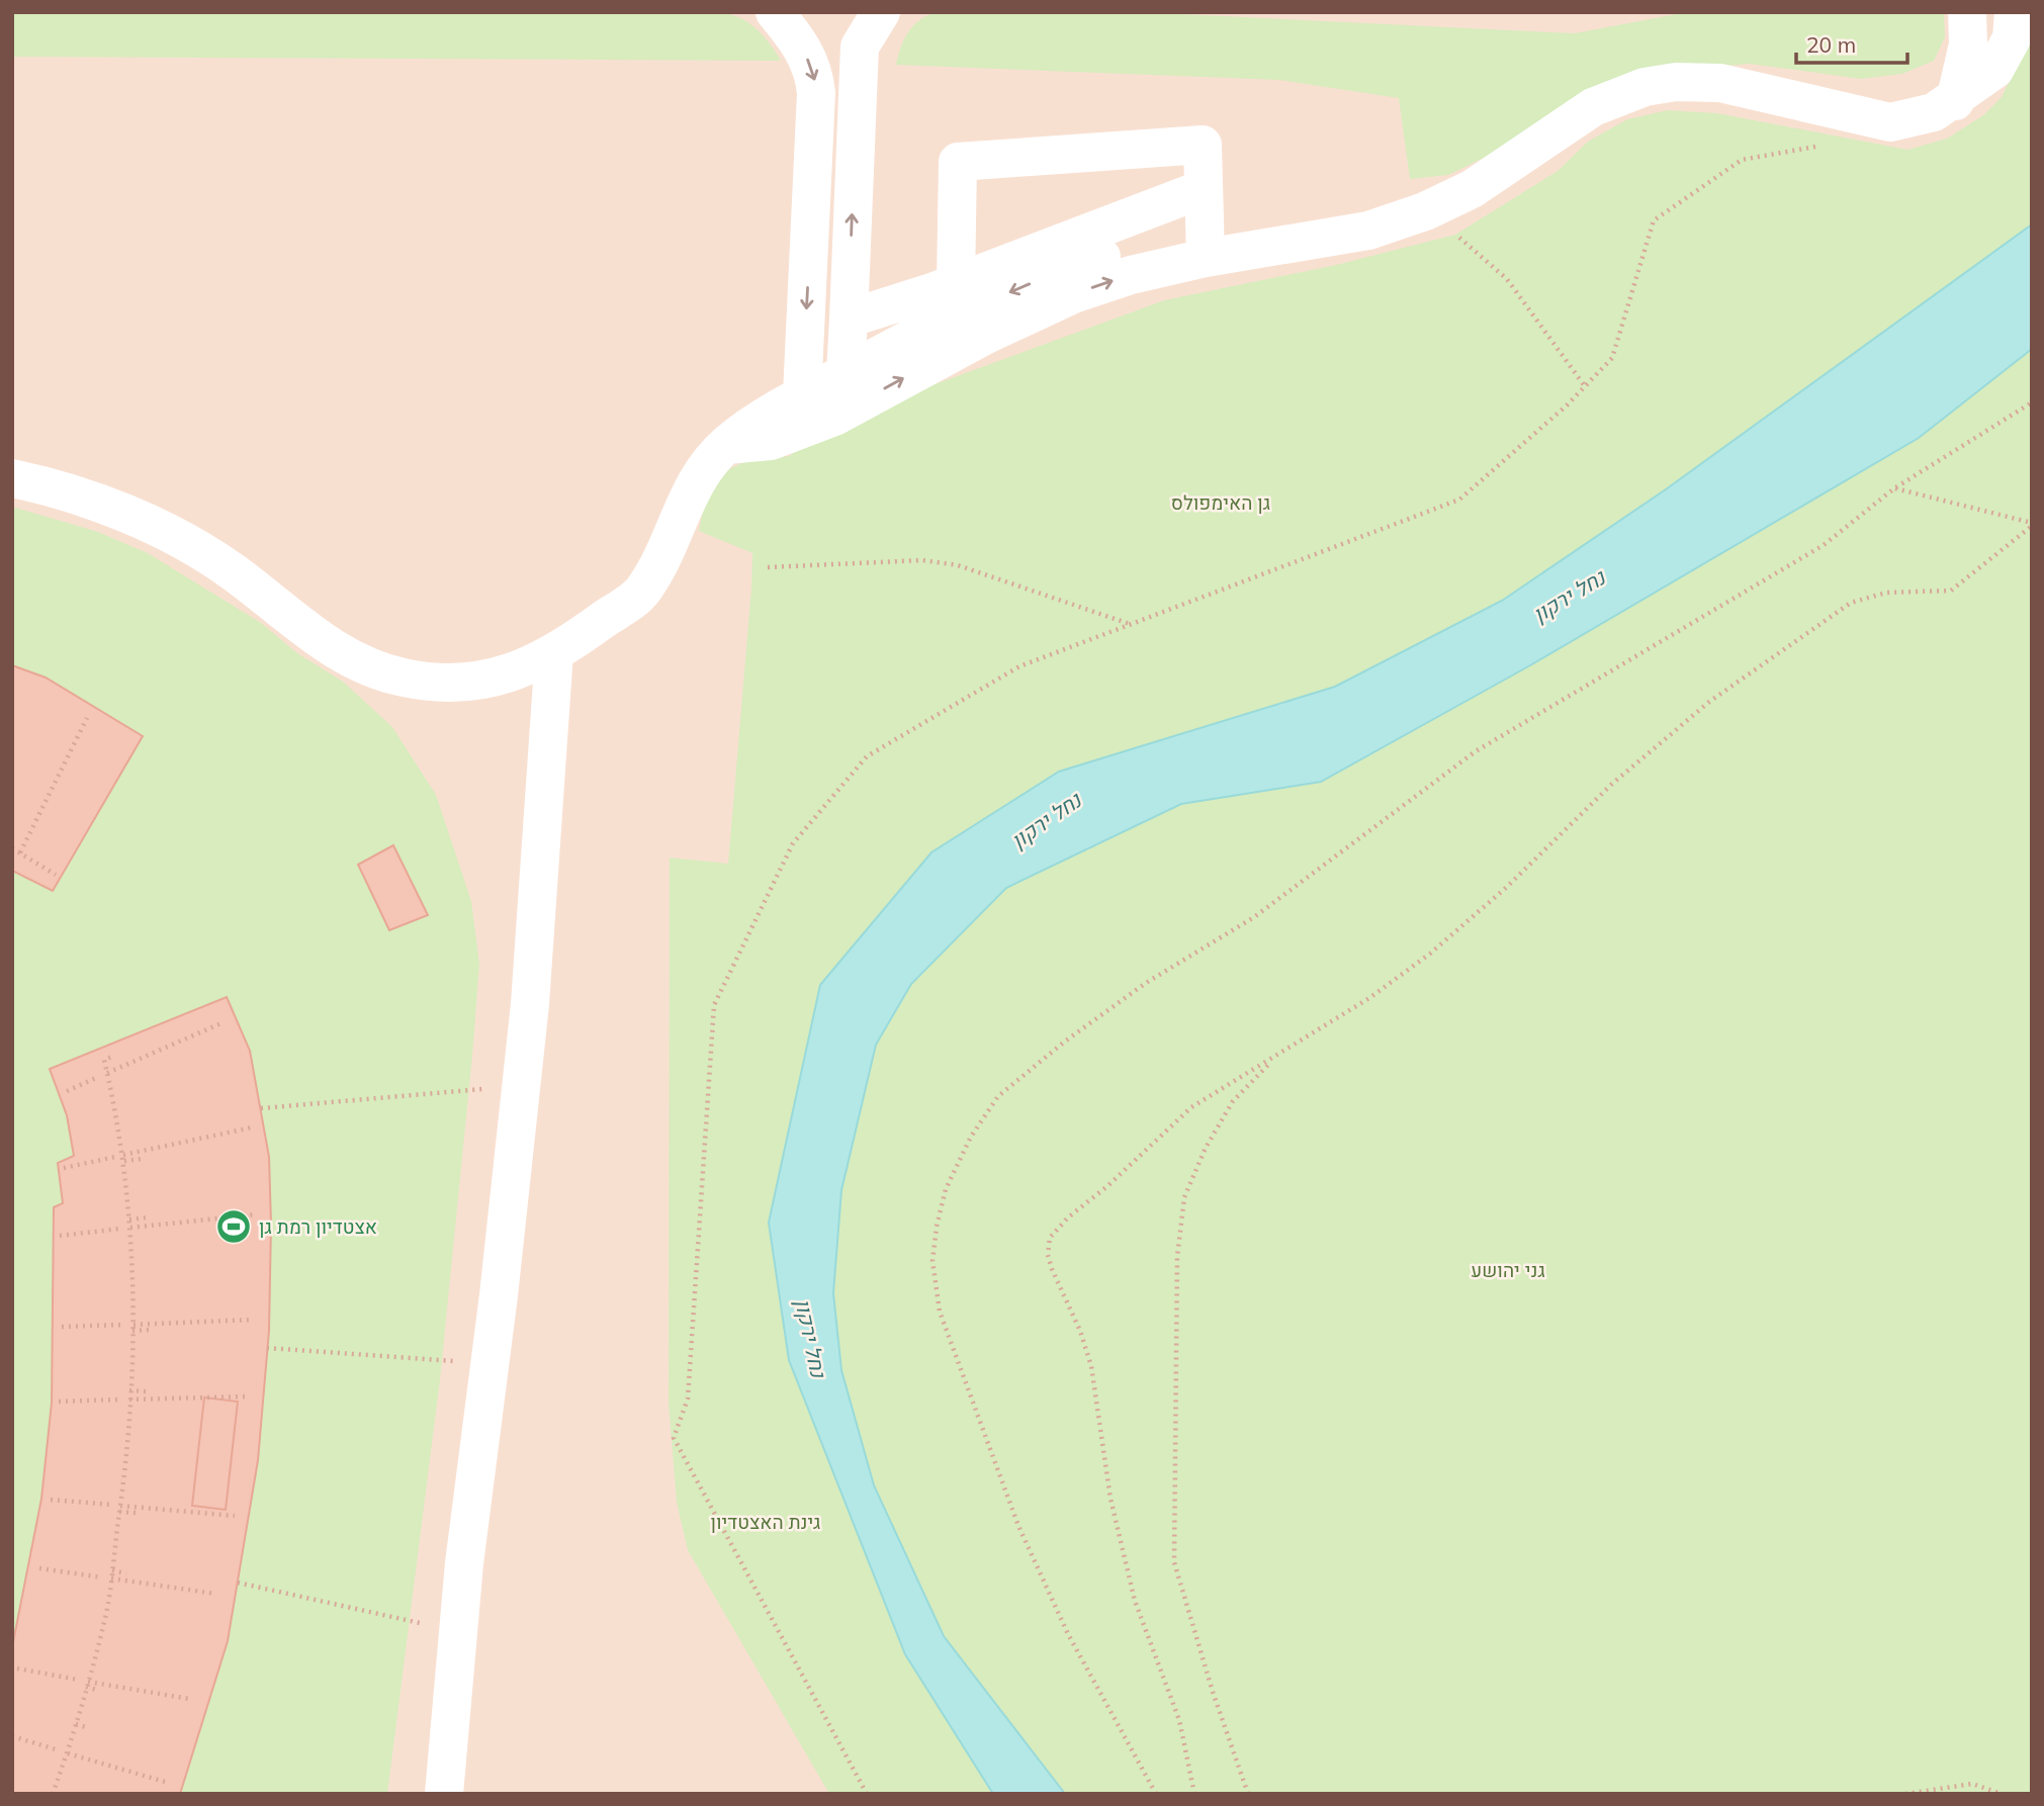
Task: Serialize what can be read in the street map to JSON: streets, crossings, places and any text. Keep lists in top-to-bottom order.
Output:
{
  "water": ["נחל ירקון"],
  "parks": ["גן האימפולס", "גני יהושע", "גינת האצטדיון"],
  "places": {
    "sports": ["אצטדיון רמת גן"]
  },
  "scale_bar": "20 m"
}
